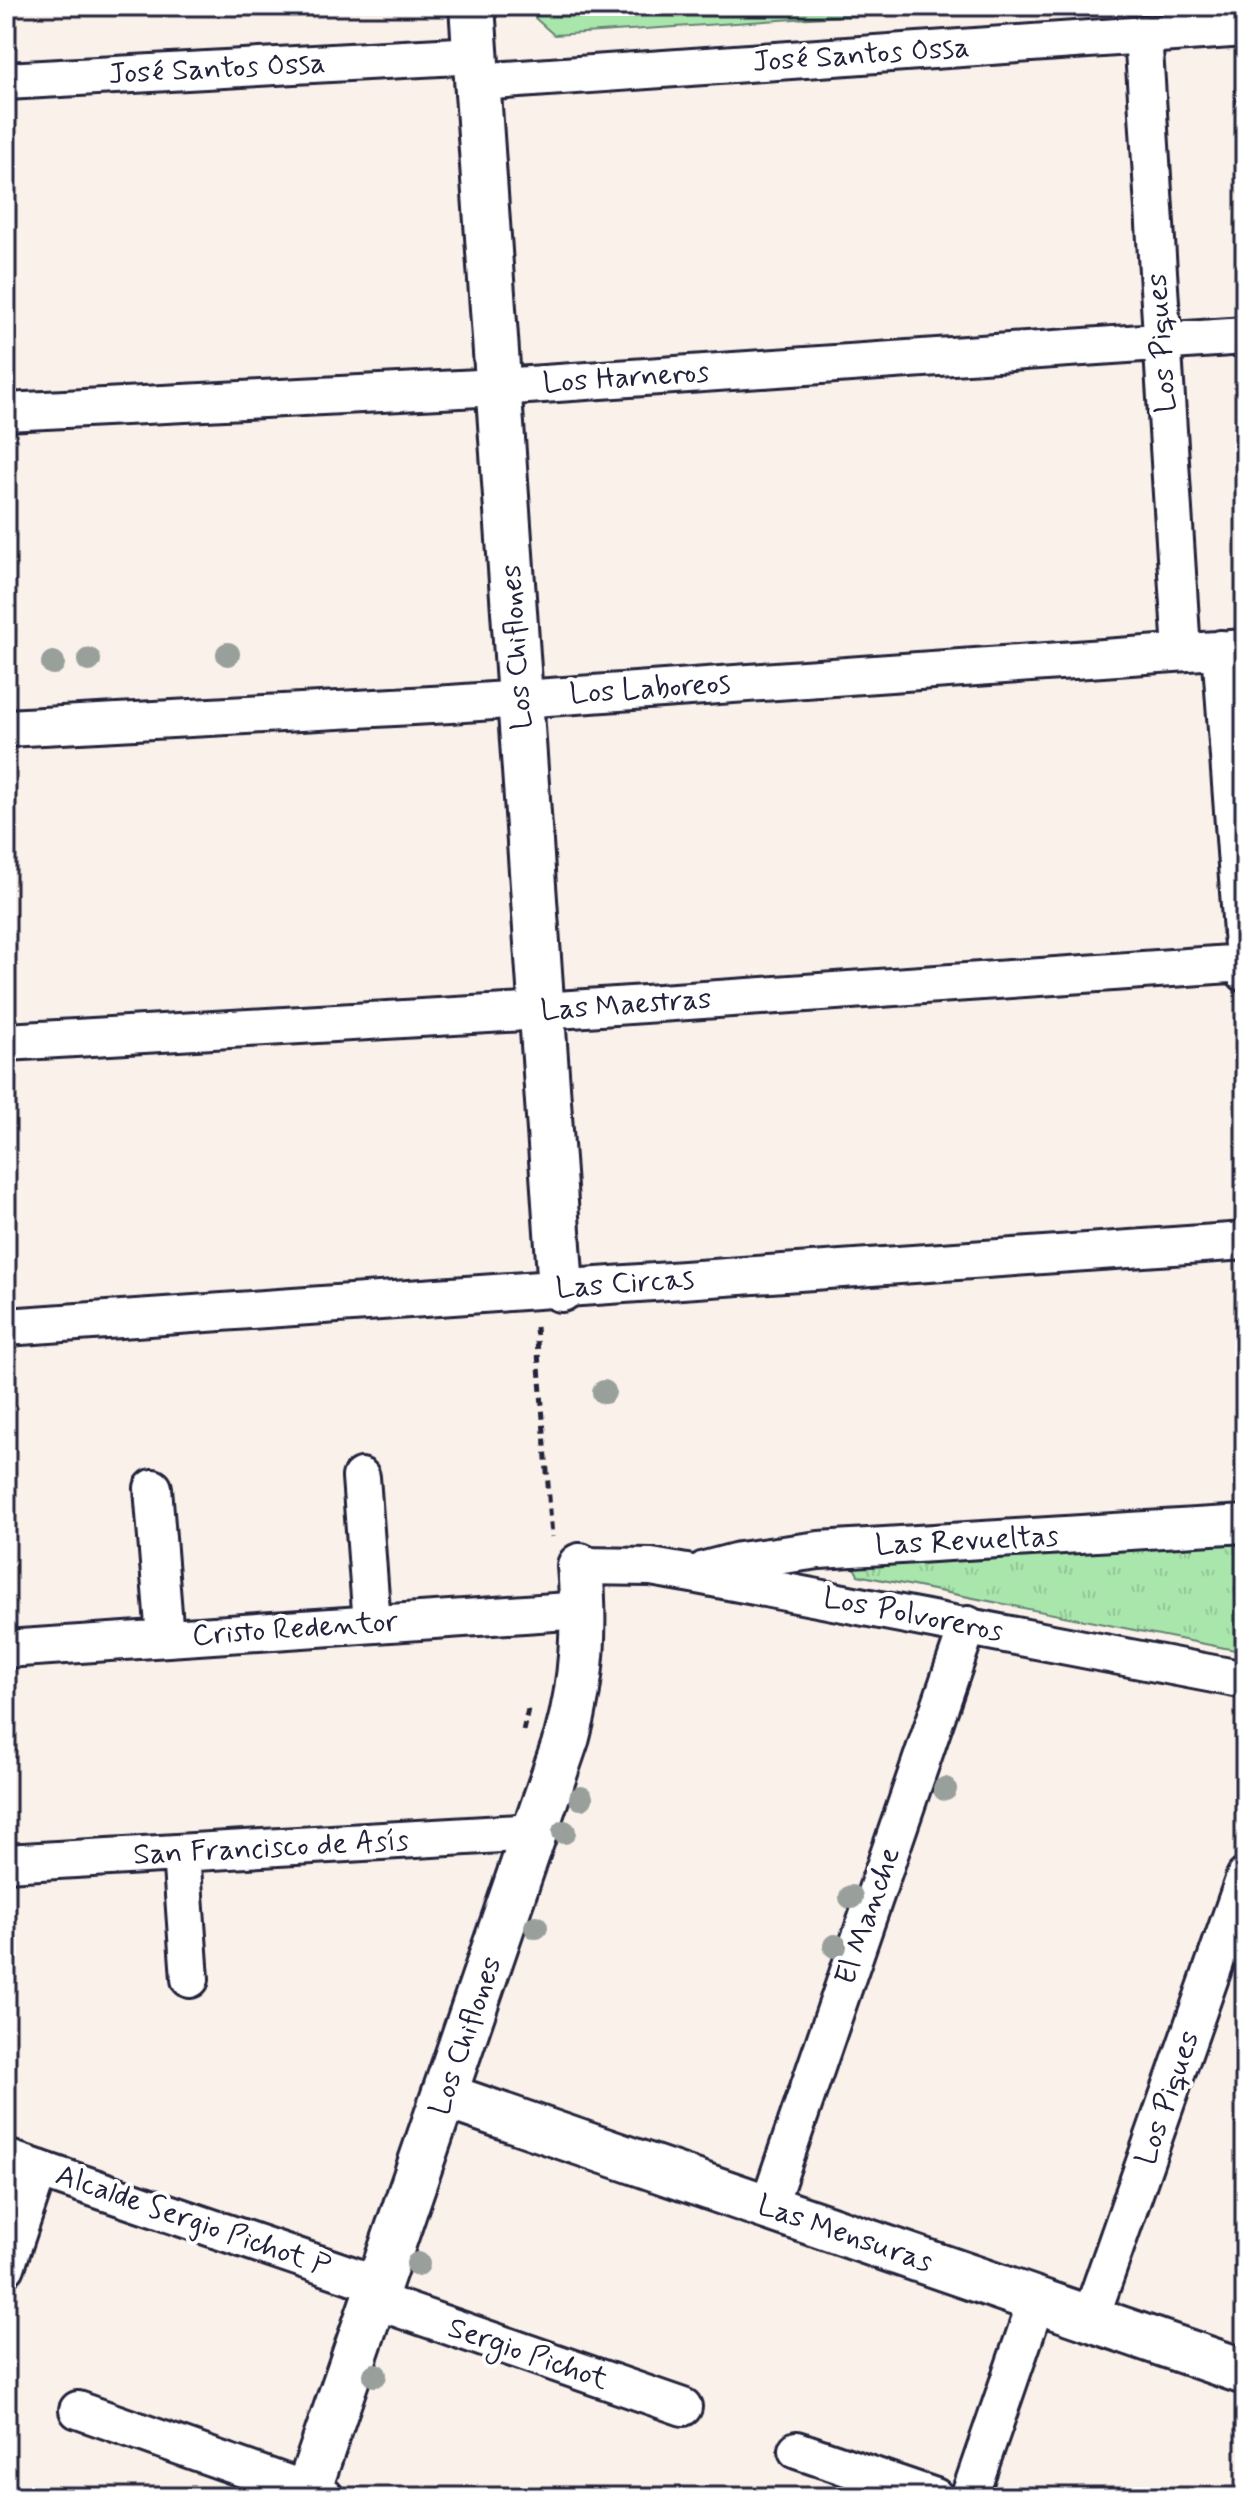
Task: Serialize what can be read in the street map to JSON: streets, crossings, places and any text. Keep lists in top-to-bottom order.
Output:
{
  "streets": {
    "street": [
      "José Santos Ossa",
      "Los Piques",
      "Los Harneros",
      "Los Chiflones",
      "Los Laboreos",
      "Las Maestras",
      "Las Circas",
      "Las Revueltas",
      "Los Polvoreros",
      "Cristo Redentor",
      "San Francisco de Asís",
      "El Manche",
      "Alcalde Sergio Pichot P",
      "Las Mensuras",
      "Sergio Pichot"
    ]
  },
  "crossings": [
    ["José Santos Ossa", "Los Piques"],
    ["José Santos Ossa", "Los Chiflones"],
    ["Los Piques", "Los Harneros"],
    ["Los Piques", "Los Laboreos"],
    ["Los Piques", "Las Mensuras"],
    ["Los Harneros", "Los Chiflones"],
    ["Los Chiflones", "Los Laboreos"],
    ["Los Chiflones", "Las Maestras"],
    ["Los Chiflones", "Las Circas"],
    ["Los Chiflones", "Los Polvoreros"],
    ["Los Chiflones", "Cristo Redentor"],
    ["Los Chiflones", "San Francisco de Asís"],
    ["Los Chiflones", "Alcalde Sergio Pichot P"],
    ["Los Chiflones", "Las Mensuras"],
    ["Los Chiflones", "Sergio Pichot"],
    ["Las Revueltas", "Los Polvoreros"],
    ["Los Polvoreros", "El Manche"],
    ["El Manche", "Las Mensuras"],
    ["Alcalde Sergio Pichot P", "Sergio Pichot"]
  ]
}
